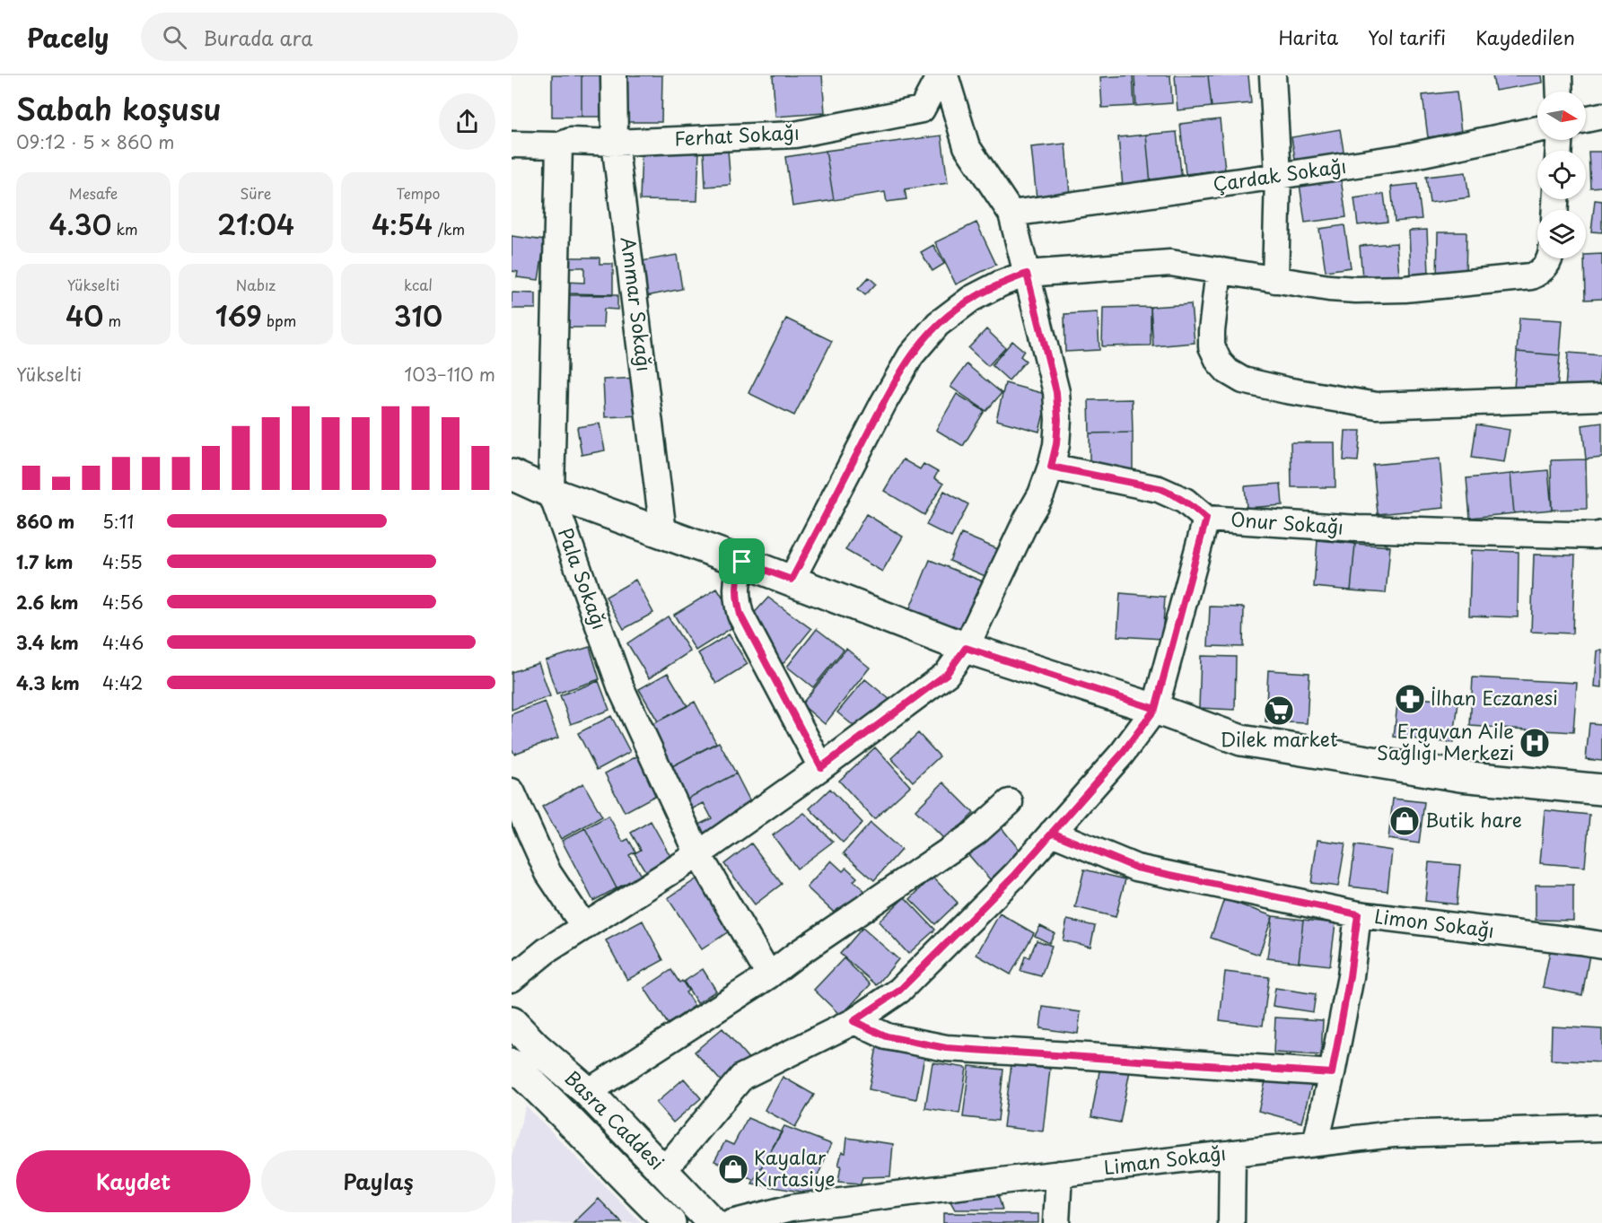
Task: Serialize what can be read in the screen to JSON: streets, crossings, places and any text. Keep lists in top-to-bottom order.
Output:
{
  "streets": {
    "street": [
      "Ferhat Sokağı",
      "Çardak Sokağı",
      "Ammar Sokağı",
      "Onur Sokağı",
      "Pala Sokağı",
      "Limon Sokağı",
      "Basra Caddesi",
      "Liman Sokağı"
    ]
  },
  "crossings": [
    ["Ferhat Sokağı", "Ammar Sokağı"],
    ["Ferhat Sokağı", "Pala Sokağı"],
    ["Onur Sokağı", "Limon Sokağı"],
    ["Onur Sokağı", "Basra Caddesi"]
  ],
  "places": {
    "pharmacy": ["İlhan Eczanesi"],
    "supermarket": ["Dilek market"],
    "hospital": ["Erguvan Aile Sağlığı Merkezi"],
    "shop": ["Butik hare", "Kayalar Kırtasiye"]
  },
  "north": "right",
  "page": {
    "header": "Pacely",
    "search": "Burada ara",
    "nav": ["Harita", "Yol tarifi", "Kaydedilen"],
    "heading": ["Sabah koşusu", "09:12 · 5 × 860 m"],
    "stats": [
      ["Mesafe", "4.30 km"],
      ["Süre", "21:04"],
      ["Tempo", "4:54 /km"],
      ["Yükselti", "40 m"],
      ["Nabız", "169 bpm"],
      ["kcal", "310"]
    ],
    "chart": ["Yükselti", "103–110 m"],
    "list": [
      {
        "name": "860 m",
        "note": "5:11"
      },
      {
        "name": "1.7 km",
        "note": "4:55"
      },
      {
        "name": "2.6 km",
        "note": "4:56"
      },
      {
        "name": "3.4 km",
        "note": "4:46"
      },
      {
        "name": "4.3 km",
        "note": "4:42"
      }
    ],
    "buttons": ["Kaydet", "Paylaş"]
  }
}
